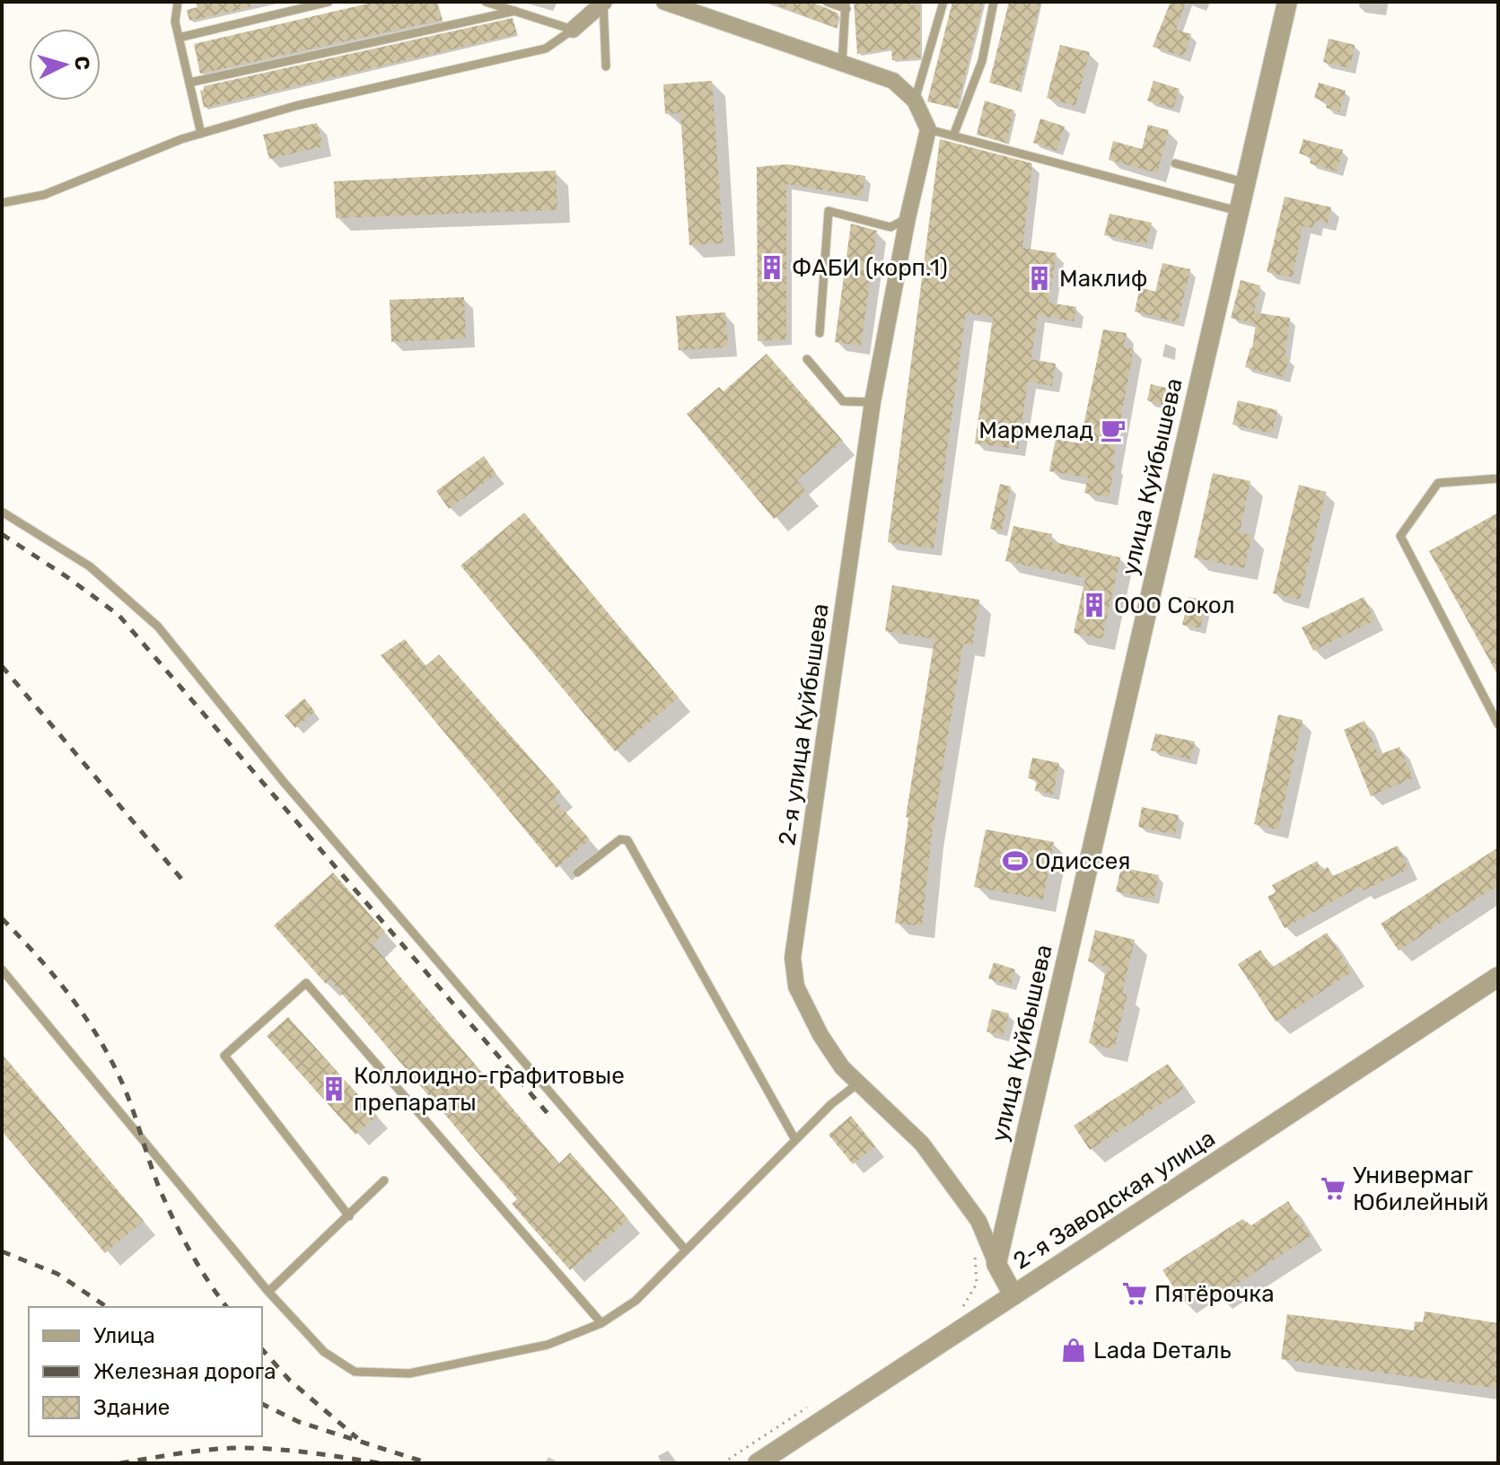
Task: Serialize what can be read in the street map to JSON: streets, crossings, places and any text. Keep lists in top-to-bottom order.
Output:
{
  "streets": {
    "street": ["улица Куйбышева", "2-я улица Куйбышева", "2-я Заводская улица"]
  },
  "crossings": [
    ["улица Куйбышева", "2-я улица Куйбышева"]
  ],
  "places": {
    "building": [
      "ФАБИ (корп.1)",
      "Маклиф",
      "ООО Сокол",
      "Коллоидно-графитовые препараты"
    ],
    "cafe": ["Мармелад"],
    "sports": ["Одиссея"],
    "supermarket": ["Универмаг Юбилейный", "Пятёрочка"],
    "shop": ["Lada Dеталь"]
  },
  "legend": ["Улица", "Железная дорога", "Здание"],
  "north": "right"
}
